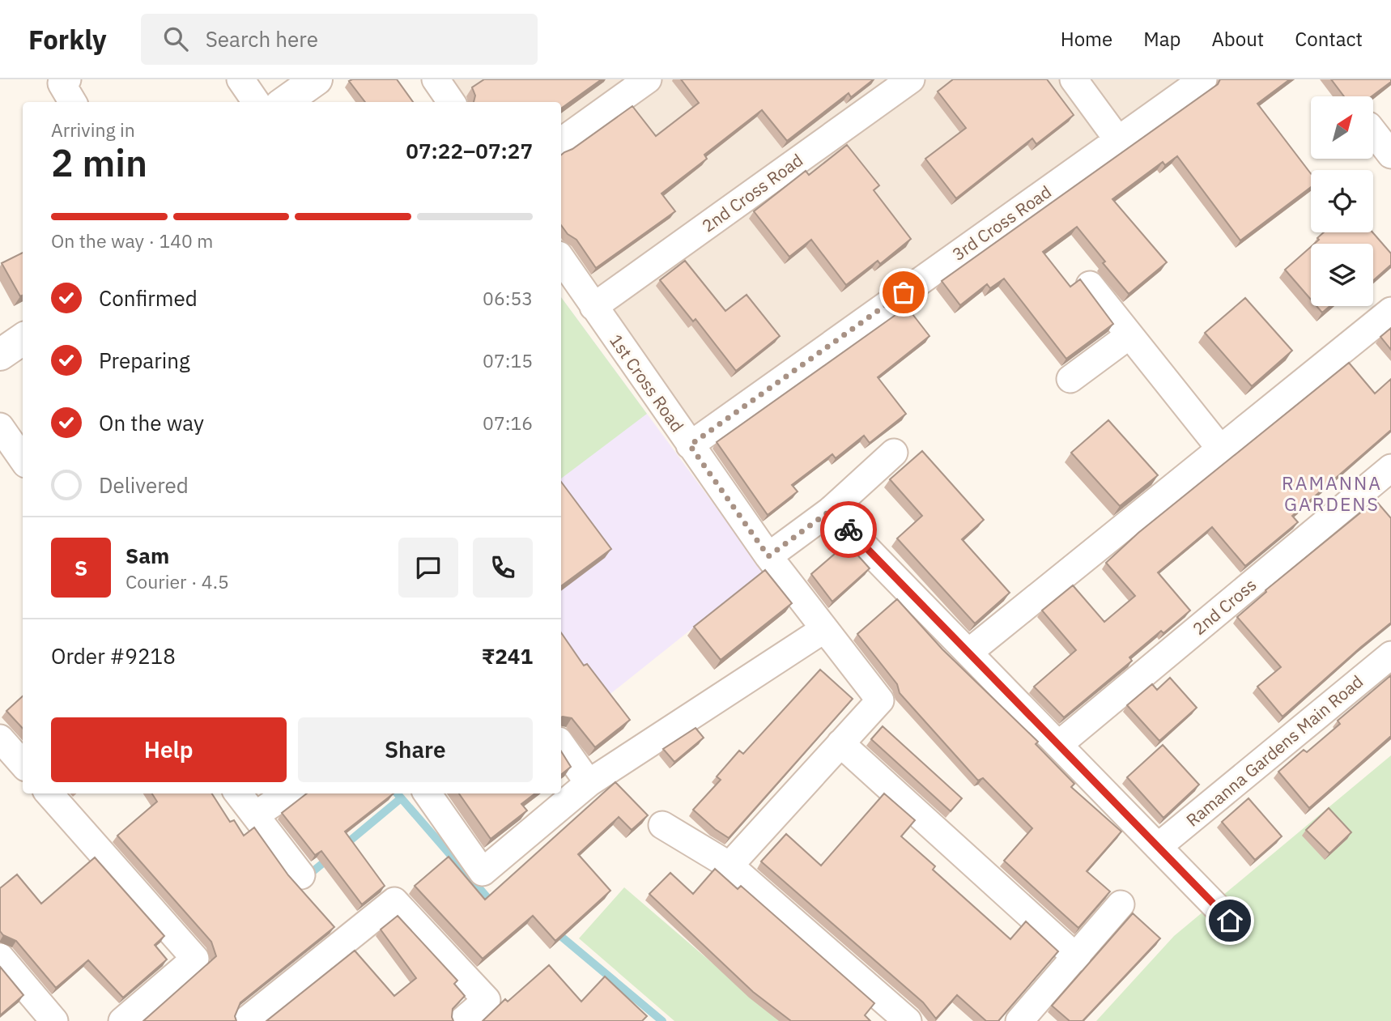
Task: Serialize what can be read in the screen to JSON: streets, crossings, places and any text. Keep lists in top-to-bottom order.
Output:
{
  "streets": {
    "street": [
      "2nd Cross Road",
      "3rd Cross Road",
      "1st Cross Road",
      "2nd Cross",
      "Ramanna Gardens Main Road"
    ]
  },
  "crossings": [
    ["2nd Cross Road", "1st Cross Road"],
    ["3rd Cross Road", "1st Cross Road"]
  ],
  "districts": ["RAMANNA GARDENS"],
  "north": "top right",
  "page": {
    "header": "Forkly",
    "search": "Search here",
    "nav": [
      "Home",
      "Map",
      "About",
      "Contact"
    ],
    "heading": ["2 min", "Arriving in", "07:22–07:27"],
    "panel": [
      "Sam",
      "Courier · 4.5",
      "Order #9218",
      "₹241"
    ],
    "bar": "On the way · 140 m",
    "list": [
      ["Confirmed", "06:53"],
      ["Preparing", "07:15"],
      ["On the way", "07:16"],
      "Delivered"
    ],
    "round": "S",
    "buttons": ["Help", "Share"]
  }
}
